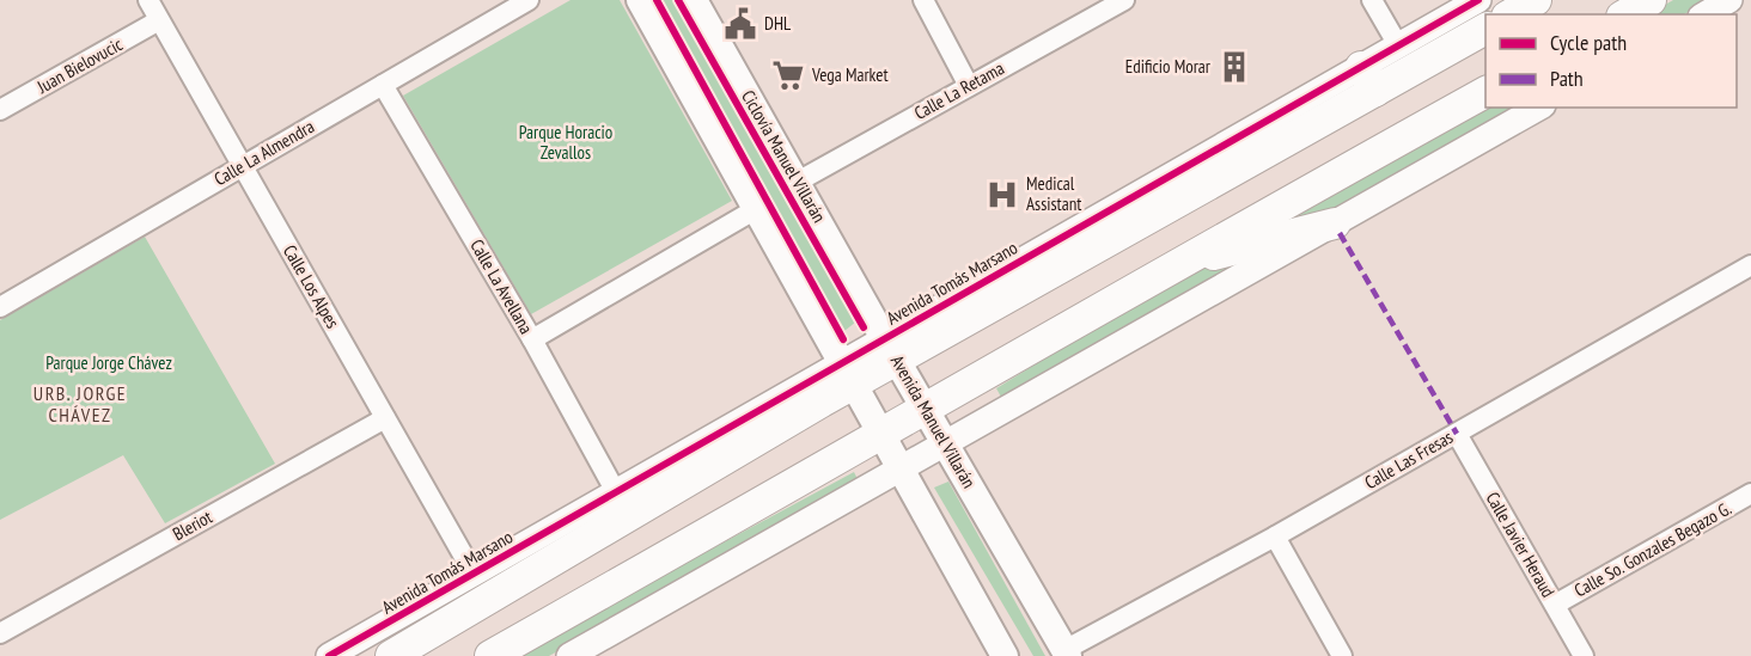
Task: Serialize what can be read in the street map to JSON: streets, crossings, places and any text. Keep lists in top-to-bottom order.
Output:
{
  "streets": {
    "main road": ["Avenida Tomás Marsano", "Avenida Manuel Villarán"],
    "street": [
      "Juan Bielovucic",
      "Calle La Retama",
      "Calle La Almendra",
      "Calle Los Alpes",
      "Calle La Avellana",
      "Calle Las Fresas",
      "Bleriot",
      "Calle Javier Heraud",
      "Calle So. Gonzales Begazo G."
    ],
    "cycle path": ["Ciclovía Manuel Villarán"]
  },
  "crossings": [
    ["Juan Bielovucic", "Calle Los Alpes"],
    ["Calle La Retama", "Avenida Manuel Villarán"],
    ["Calle La Almendra", "Calle Los Alpes"],
    ["Calle La Almendra", "Calle La Avellana"],
    ["Avenida Tomás Marsano", "Calle Los Alpes"],
    ["Avenida Tomás Marsano", "Calle La Avellana"],
    ["Avenida Tomás Marsano", "Avenida Manuel Villarán"],
    ["Calle Los Alpes", "Bleriot"],
    ["Avenida Manuel Villarán", "Calle Las Fresas"],
    ["Calle Las Fresas", "Calle Javier Heraud"],
    ["Calle Javier Heraud", "Calle So. Gonzales Begazo G."]
  ],
  "districts": ["URB. JORGE CHÁVEZ"],
  "parks": ["Parque Horacio Zevallos", "Parque Jorge Chávez"],
  "places": {
    "public building": ["DHL"],
    "building": ["Edificio Morar"],
    "supermarket": ["Vega Market"],
    "hospital": ["Medical Assistant"]
  },
  "legend": ["Cycle path", "Path"]
}
